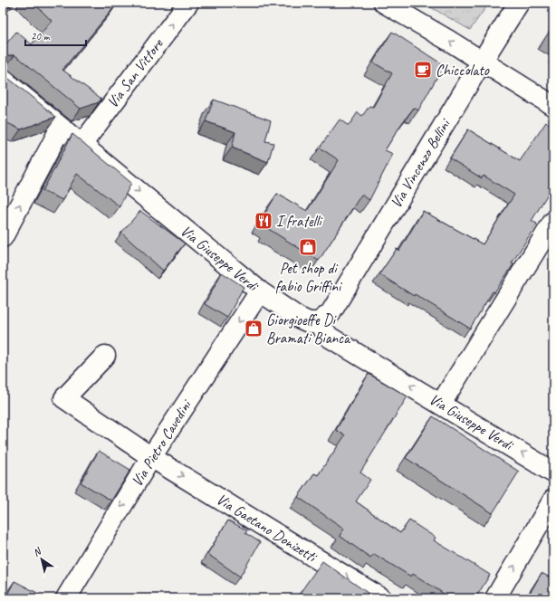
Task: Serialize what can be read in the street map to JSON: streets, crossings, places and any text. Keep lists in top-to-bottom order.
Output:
{
  "streets": {
    "street": [
      "Via San Vittore",
      "Via Vincenzo Bellini",
      "Via Giuseppe Verdi",
      "Via Pietro Cavedini",
      "Via Gaetano Donizetti"
    ]
  },
  "crossings": [
    ["Via San Vittore", "Via Giuseppe Verdi"],
    ["Via Vincenzo Bellini", "Via Giuseppe Verdi"],
    ["Via Giuseppe Verdi", "Via Pietro Cavedini"],
    ["Via Pietro Cavedini", "Via Gaetano Donizetti"]
  ],
  "one_way": ["Via San Vittore", "Via Pietro Cavedini", "Via Gaetano Donizetti"],
  "places": {
    "cafe": ["Chiccolato"],
    "restaurant": ["I fratelli"],
    "shop": ["Pet shop di fabio Griffini", "Giorgioeffe Di Bramati Bianca"]
  },
  "scale_bar": "20 m",
  "north": "top left"
}
